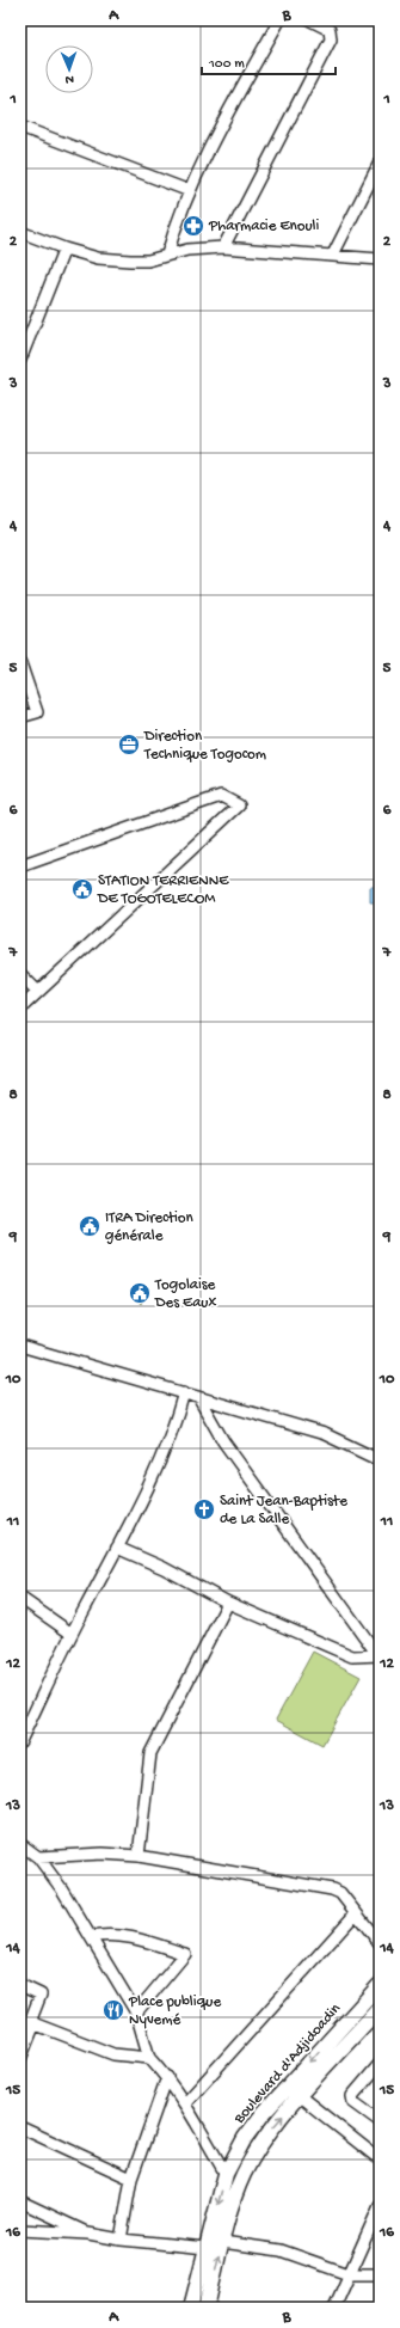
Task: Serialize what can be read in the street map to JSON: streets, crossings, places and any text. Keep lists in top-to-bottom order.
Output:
{
  "streets": {
    "main road": ["Boulevard d'Adjidoadin"]
  },
  "places": {
    "pharmacy": ["Pharmacie Enouli"],
    "office": ["Direction Technique Togocom"],
    "public building": ["STATION TERRIENNE DE TOGOTELECOM", "ITRA Direction générale", "Togolaise Des Eaux"],
    "church": ["Saint Jean-Baptiste de La Salle"],
    "restaurant": ["Place publique Nyvemé"]
  },
  "scale_bar": "100 m",
  "north": "bottom",
  "grid": {
    "columns": ["A", "B"],
    "rows": [
      "1",
      "2",
      "3",
      "4",
      "5",
      "6",
      "7",
      "8",
      "9",
      "10",
      "11",
      "12",
      "13",
      "14",
      "15",
      "16"
    ]
  }
}
